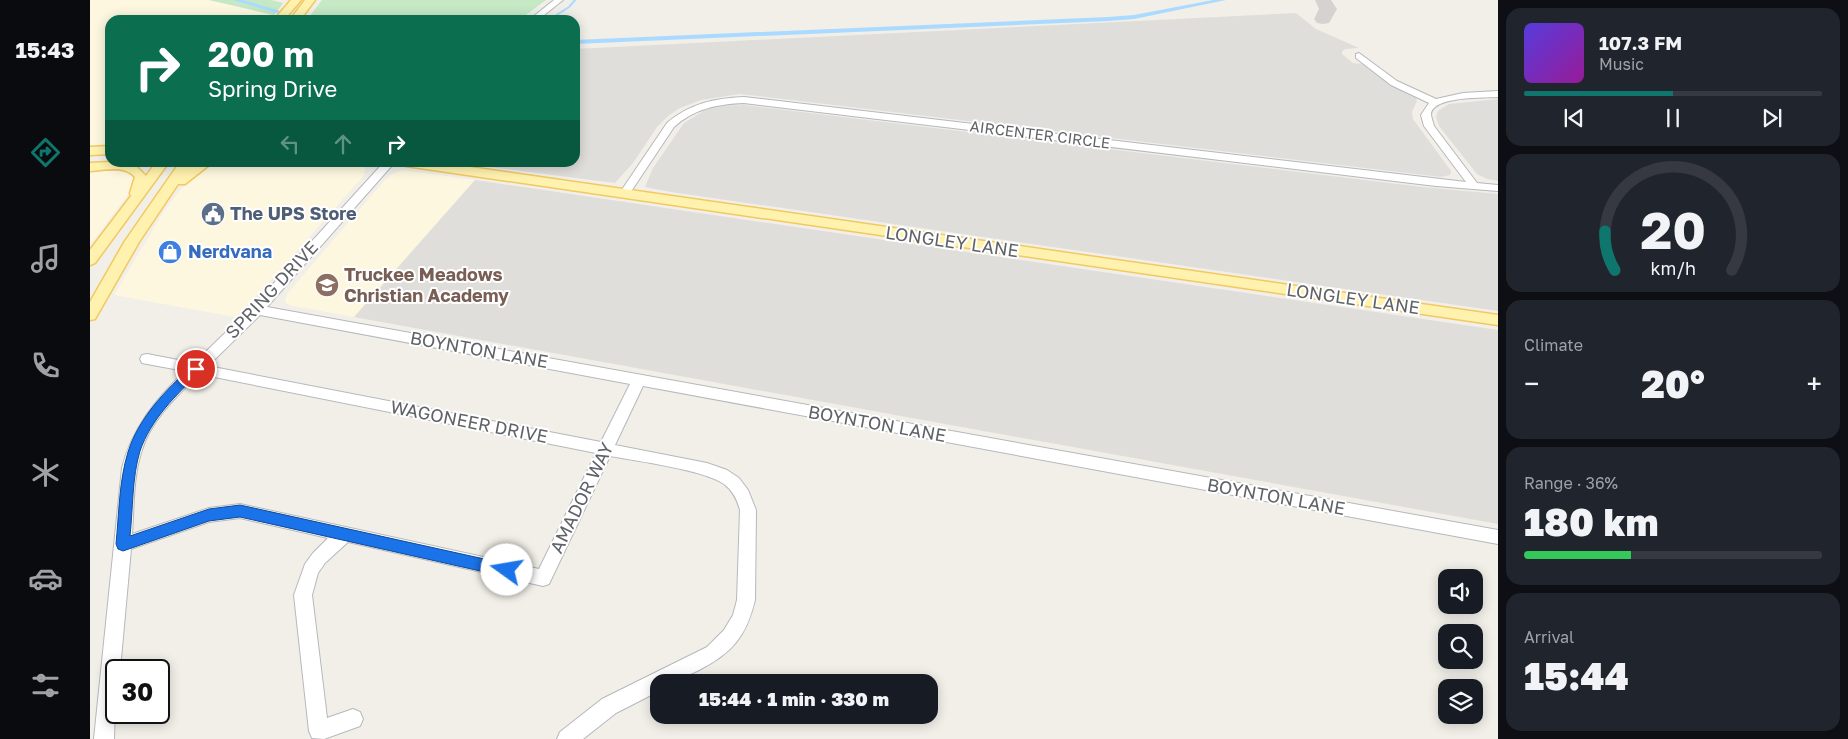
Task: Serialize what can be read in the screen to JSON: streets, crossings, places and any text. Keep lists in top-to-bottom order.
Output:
{
  "streets": {
    "main road": ["LONGLEY LANE"],
    "street": [
      "AIRCENTER CIRCLE",
      "SPRING DRIVE",
      "BOYNTON LANE",
      "WAGONEER DRIVE",
      "AMADOR WAY"
    ]
  },
  "crossings": [
    ["AIRCENTER CIRCLE", "LONGLEY LANE"],
    ["SPRING DRIVE", "BOYNTON LANE"],
    ["SPRING DRIVE", "WAGONEER DRIVE"],
    ["SPRING DRIVE", "AMADOR WAY"],
    ["BOYNTON LANE", "AMADOR WAY"],
    ["WAGONEER DRIVE", "AMADOR WAY"]
  ],
  "places": {
    "public building": ["The UPS Store"],
    "shop": ["Nerdvana"],
    "school or university": ["Truckee Meadows Christian Academy"]
  },
  "page": {
    "tabs": "15:43",
    "turn": ["200 m", "Spring Drive"],
    "song": ["107.3 FM", "Music"],
    "tile": [
      "Climate",
      ["Range · 36%", "180 km"],
      ["Arrival", "15:44"]
    ],
    "heat": ["−", "20°", "+"],
    "limit": "30",
    "trip": "15:44 · 1 min · 330 m",
    "gauge": ["20", "km/h"]
  }
}
